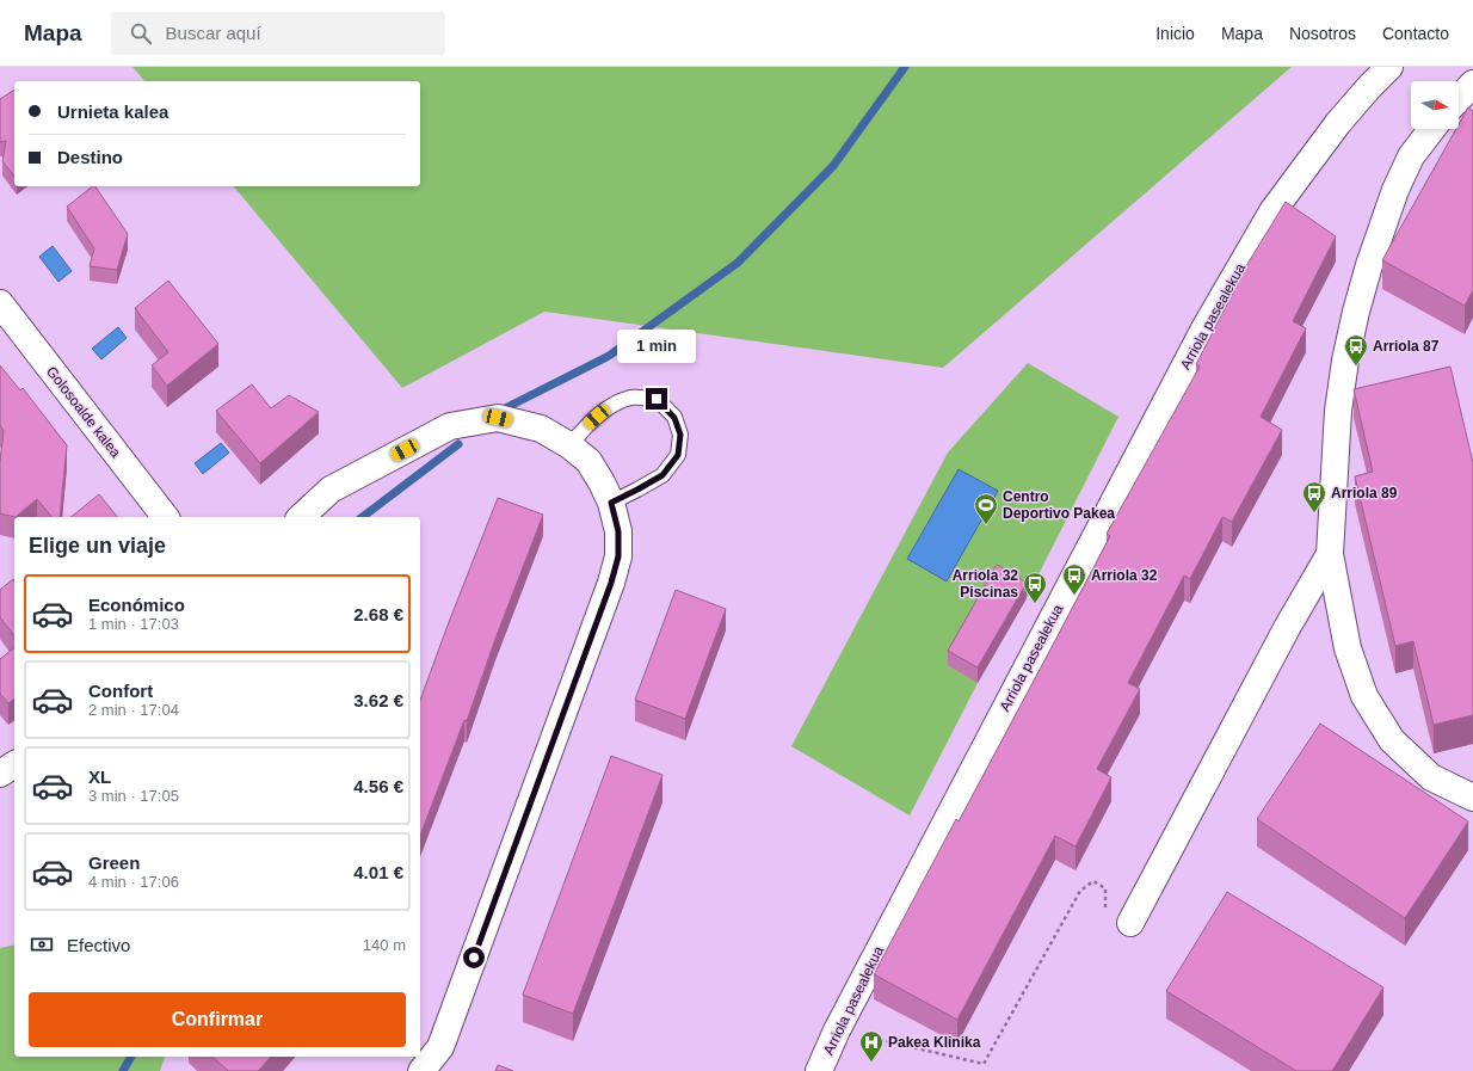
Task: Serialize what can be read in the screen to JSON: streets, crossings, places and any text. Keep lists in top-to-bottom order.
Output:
{
  "streets": {
    "street": ["Arriola pasealekua", "Golosoalde kalea"]
  },
  "places": {
    "bus stop": [
      "Arriola 87",
      "Arriola 89",
      "Arriola 32",
      "Arriola 32 Piscinas"
    ],
    "sports": ["Centro Deportivo Pakea"],
    "hospital": ["Pakea Klinika"]
  },
  "north": "right",
  "page": {
    "header": "Mapa",
    "search": "Buscar aquí",
    "nav": [
      "Inicio",
      "Mapa",
      "Nosotros",
      "Contacto"
    ],
    "banner": ["Urnieta kalea", "Destino"],
    "bubble": "1 min",
    "heading": "Elige un viaje",
    "list": [
      {
        "name": "Económico",
        "note": "1 min · 17:03",
        "value": "2.68 €"
      },
      {
        "name": "Confort",
        "note": "2 min · 17:04",
        "value": "3.62 €"
      },
      {
        "name": "XL",
        "note": "3 min · 17:05",
        "value": "4.56 €"
      },
      {
        "name": "Green",
        "note": "4 min · 17:06",
        "value": "4.01 €"
      }
    ],
    "pay": ["Efectivo", "140 m"],
    "buttons": "Confirmar"
  }
}
